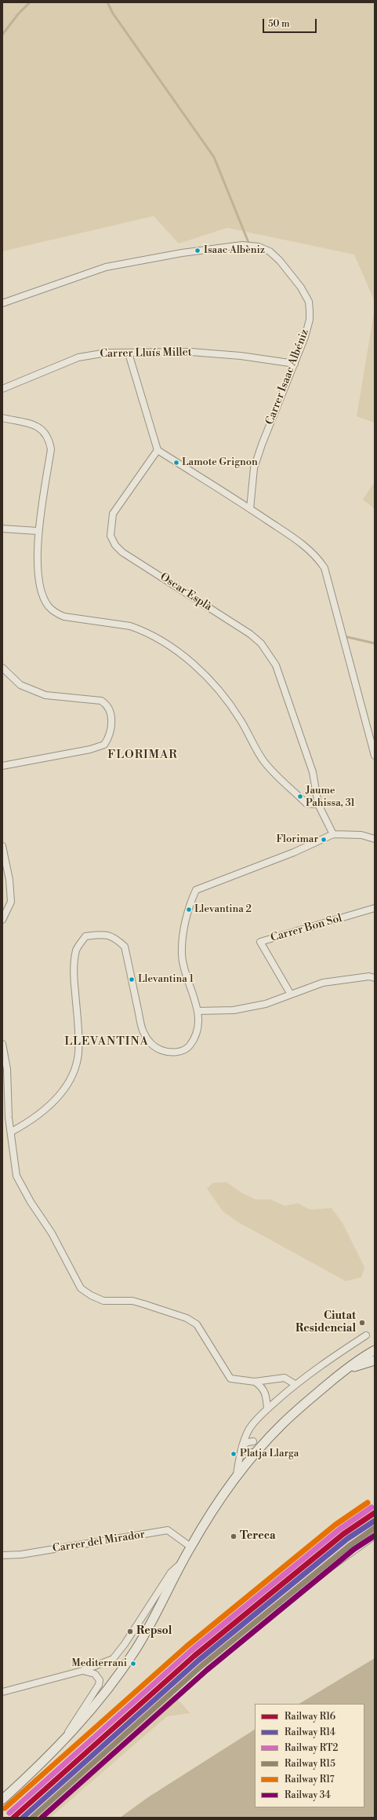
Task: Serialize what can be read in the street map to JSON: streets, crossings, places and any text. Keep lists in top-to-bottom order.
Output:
{
  "streets": {
    "street": [
      "Carrer Lluís Millet",
      "Carrer Isaac Albéniz",
      "Oscar Esplà",
      "Carrer Bon Sol",
      "Carrer del Mirador"
    ]
  },
  "crossings": [
    ["Carrer Lluís Millet", "Carrer Isaac Albéniz"]
  ],
  "districts": ["FLORIMAR", "LLEVANTINA"],
  "places": [
    "Isaac Albèniz",
    "Lamote Grignon",
    "Jaume Pahissa, 31",
    "Florimar",
    "Llevantina 2",
    "Llevantina 1",
    "Ciutat Residencial",
    "Platja Llarga",
    "Tereca",
    "Repsol",
    "Mediterrani"
  ],
  "lines": [
    "rail line R17",
    "rail line RT2",
    "rail line R16",
    "rail line R14",
    "rail line R15",
    "rail line 34"
  ],
  "legend": [
    "Railway R16",
    "Railway R14",
    "Railway RT2",
    "Railway R15",
    "Railway R17",
    "Railway 34"
  ],
  "scale_bar": "50 m"
}
